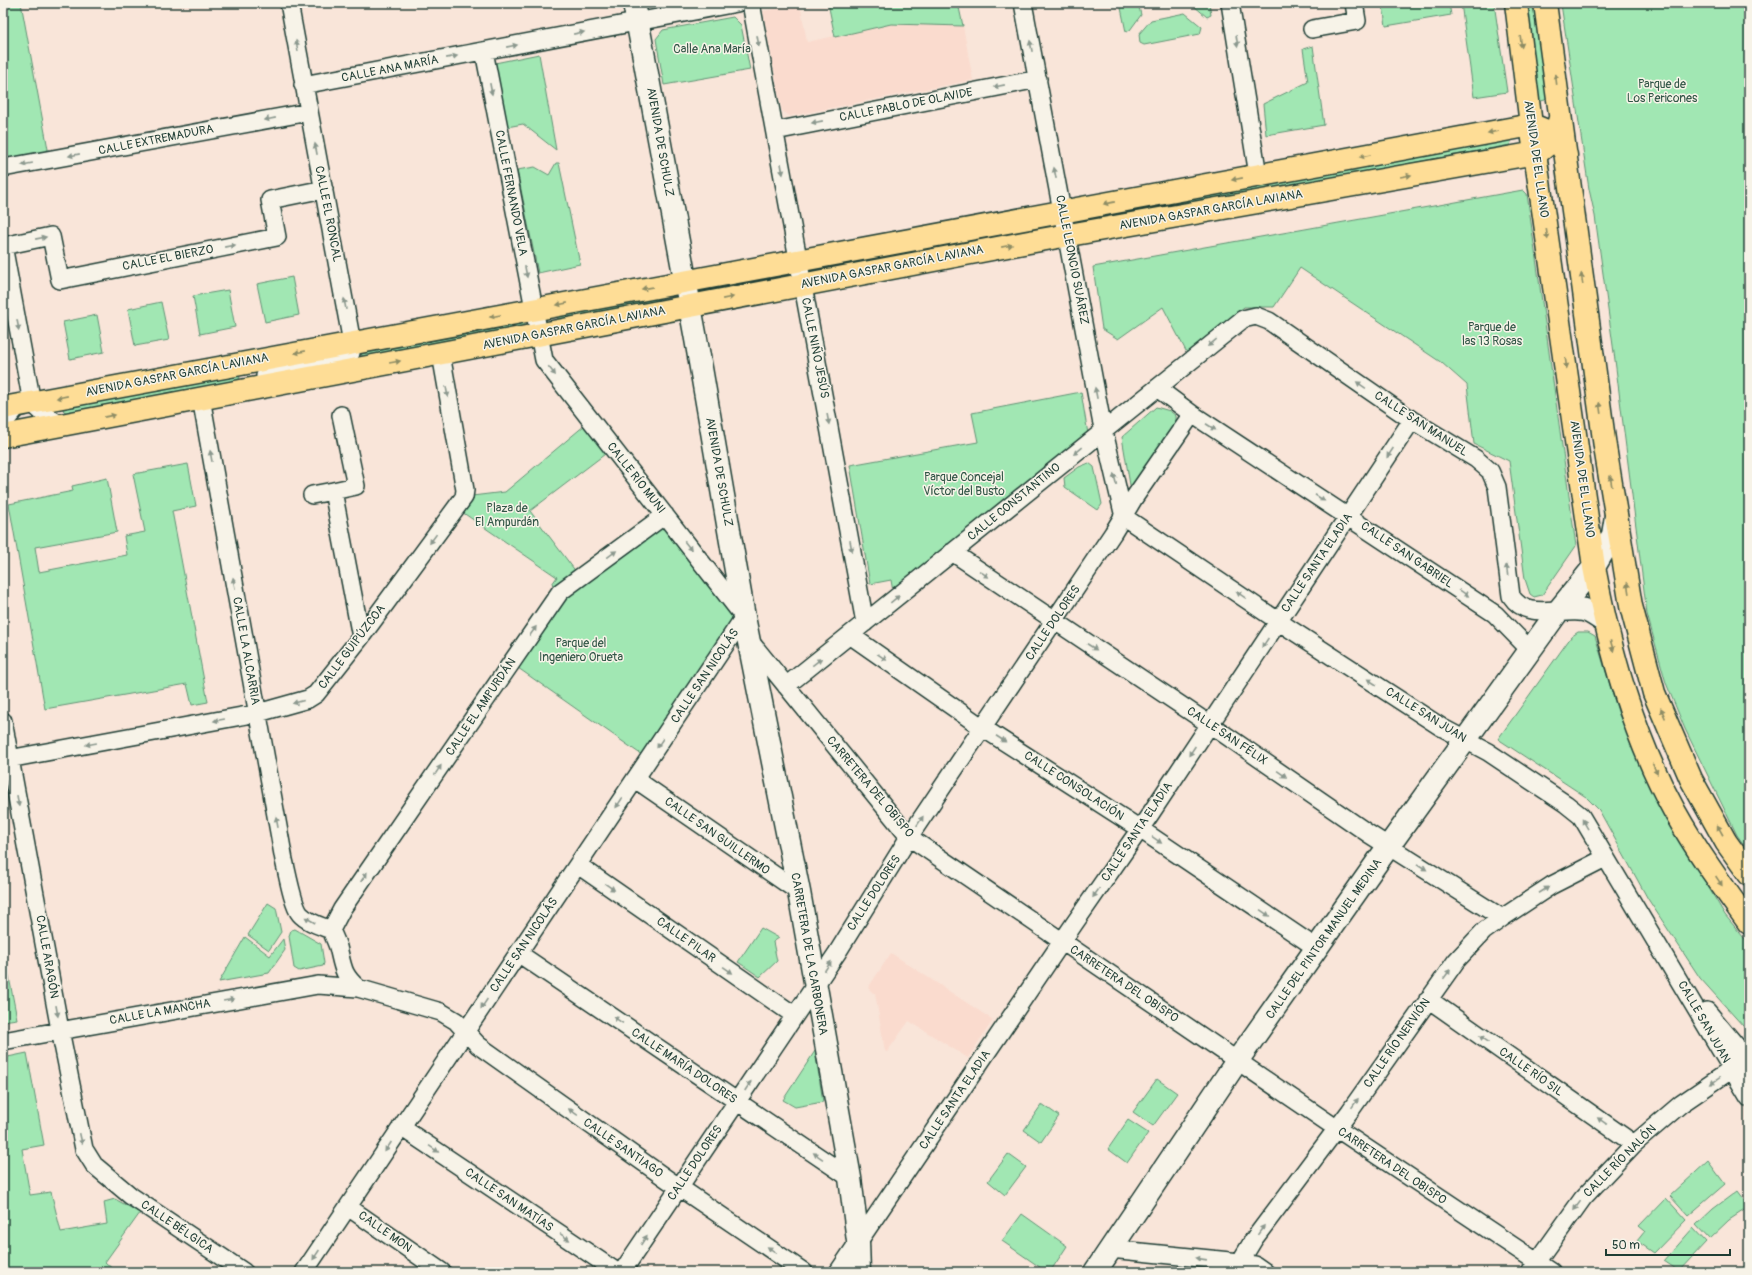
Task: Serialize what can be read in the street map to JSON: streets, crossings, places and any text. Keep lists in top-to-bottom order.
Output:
{
  "streets": {
    "main road": ["AVENIDA DE EL LLANO", "AVENIDA GASPAR GARCÍA LAVIANA"],
    "street": [
      "CALLE ANA MARÍA",
      "CALLE PABLO DE OLAVIDE",
      "CALLE EXTREMADURA",
      "AVENIDA DE SCHULZ",
      "CALLE FERNANDO VELA",
      "CALLE EL RONCAL",
      "CALLE EL BIERZO",
      "CALLE LEONCIO SUÁREZ",
      "CALLE NIÑO JESÚS",
      "CALLE SAN MANUEL",
      "CALLE RÍO MUNI",
      "CALLE CONSTANTINO",
      "CALLE SAN GABRIEL",
      "CALLE SANTA ELADIA",
      "CALLE DOLORES",
      "CALLE GUIPÚZCOA",
      "CALLE LA ALCARRIA",
      "CALLE SAN NICOLÁS",
      "CALLE EL AMPURDÁN",
      "CALLE SAN JUAN",
      "CALLE SAN FÉLIX",
      "CALLE CONSOLACIÓN",
      "CARRETERA DEL OBISPO",
      "CALLE SAN GUILLERMO",
      "CALLE DEL PINTOR MANUEL MEDINA",
      "CALLE PILAR",
      "CARRETERA DE LA CARBONERA",
      "CALLE ARAGÓN",
      "CALLE LA MANCHA",
      "CALLE RÍO NERVIÓN",
      "CALLE MARÍA DOLORES",
      "CALLE RÍO SIL",
      "CALLE SANTIAGO",
      "CALLE RÍO NALÓN",
      "CALLE SAN MATÍAS",
      "CALLE BÉLGICA",
      "CALLE MON"
    ]
  },
  "crossings": [
    ["CALLE ANA MARÍA", "AVENIDA DE SCHULZ"],
    ["CALLE ANA MARÍA", "CALLE FERNANDO VELA"],
    ["CALLE ANA MARÍA", "CALLE EL RONCAL"],
    ["CALLE PABLO DE OLAVIDE", "CALLE LEONCIO SUÁREZ"],
    ["CALLE PABLO DE OLAVIDE", "CALLE NIÑO JESÚS"],
    ["CALLE EXTREMADURA", "CALLE EL RONCAL"],
    ["AVENIDA DE SCHULZ", "AVENIDA GASPAR GARCÍA LAVIANA"],
    ["AVENIDA DE SCHULZ", "CALLE RÍO MUNI"],
    ["AVENIDA DE SCHULZ", "CALLE SAN NICOLÁS"],
    ["AVENIDA DE SCHULZ", "CARRETERA DEL OBISPO"],
    ["AVENIDA DE SCHULZ", "CARRETERA DE LA CARBONERA"],
    ["AVENIDA DE EL LLANO", "AVENIDA GASPAR GARCÍA LAVIANA"],
    ["AVENIDA DE EL LLANO", "CALLE DEL PINTOR MANUEL MEDINA"],
    ["CALLE FERNANDO VELA", "AVENIDA GASPAR GARCÍA LAVIANA"],
    ["CALLE FERNANDO VELA", "CALLE RÍO MUNI"],
    ["AVENIDA GASPAR GARCÍA LAVIANA", "CALLE EL RONCAL"],
    ["AVENIDA GASPAR GARCÍA LAVIANA", "CALLE LEONCIO SUÁREZ"],
    ["AVENIDA GASPAR GARCÍA LAVIANA", "CALLE NIÑO JESÚS"],
    ["AVENIDA GASPAR GARCÍA LAVIANA", "CALLE RÍO MUNI"],
    ["AVENIDA GASPAR GARCÍA LAVIANA", "CALLE GUIPÚZCOA"],
    ["AVENIDA GASPAR GARCÍA LAVIANA", "CALLE LA ALCARRIA"],
    ["CALLE EL RONCAL", "CALLE EL BIERZO"],
    ["CALLE LEONCIO SUÁREZ", "CALLE CONSTANTINO"],
    ["CALLE LEONCIO SUÁREZ", "CALLE DOLORES"],
    ["CALLE LEONCIO SUÁREZ", "CALLE SAN JUAN"],
    ["CALLE NIÑO JESÚS", "CALLE CONSTANTINO"],
    ["CALLE SAN MANUEL", "CALLE CONSTANTINO"],
    ["CALLE SAN MANUEL", "CALLE SANTA ELADIA"],
    ["CALLE RÍO MUNI", "CALLE SAN NICOLÁS"],
    ["CALLE RÍO MUNI", "CALLE EL AMPURDÁN"],
    ["CALLE CONSTANTINO", "CALLE SAN GABRIEL"],
    ["CALLE CONSTANTINO", "CALLE SAN FÉLIX"],
    ["CALLE CONSTANTINO", "CALLE CONSOLACIÓN"],
    ["CALLE CONSTANTINO", "CARRETERA DEL OBISPO"],
    ["CALLE SAN GABRIEL", "CALLE SANTA ELADIA"],
    ["CALLE SAN GABRIEL", "CALLE DOLORES"],
    ["CALLE SAN GABRIEL", "CALLE DEL PINTOR MANUEL MEDINA"],
    ["CALLE SANTA ELADIA", "CALLE SAN JUAN"],
    ["CALLE SANTA ELADIA", "CALLE SAN FÉLIX"],
    ["CALLE SANTA ELADIA", "CALLE CONSOLACIÓN"],
    ["CALLE SANTA ELADIA", "CARRETERA DEL OBISPO"],
    ["CALLE SANTA ELADIA", "CARRETERA DE LA CARBONERA"],
    ["CALLE DOLORES", "CALLE SAN JUAN"],
    ["CALLE DOLORES", "CALLE SAN FÉLIX"],
    ["CALLE DOLORES", "CALLE CONSOLACIÓN"],
    ["CALLE DOLORES", "CARRETERA DEL OBISPO"],
    ["CALLE DOLORES", "CALLE PILAR"],
    ["CALLE DOLORES", "CARRETERA DE LA CARBONERA"],
    ["CALLE DOLORES", "CALLE MARÍA DOLORES"],
    ["CALLE DOLORES", "CALLE SANTIAGO"],
    ["CALLE GUIPÚZCOA", "CALLE LA ALCARRIA"],
    ["CALLE GUIPÚZCOA", "CALLE ARAGÓN"],
    ["CALLE LA ALCARRIA", "CALLE EL AMPURDÁN"],
    ["CALLE SAN NICOLÁS", "CALLE SAN GUILLERMO"],
    ["CALLE SAN NICOLÁS", "CALLE PILAR"],
    ["CALLE SAN NICOLÁS", "CALLE MARÍA DOLORES"],
    ["CALLE SAN NICOLÁS", "CALLE SANTIAGO"],
    ["CALLE SAN NICOLÁS", "CALLE SAN MATÍAS"],
    ["CALLE SAN NICOLÁS", "CALLE MON"],
    ["CALLE SAN JUAN", "CALLE DEL PINTOR MANUEL MEDINA"],
    ["CALLE SAN JUAN", "CALLE RÍO NERVIÓN"],
    ["CALLE SAN JUAN", "CALLE RÍO NALÓN"],
    ["CALLE SAN FÉLIX", "CALLE DEL PINTOR MANUEL MEDINA"],
    ["CALLE SAN FÉLIX", "CALLE RÍO NERVIÓN"],
    ["CALLE CONSOLACIÓN", "CALLE DEL PINTOR MANUEL MEDINA"],
    ["CARRETERA DEL OBISPO", "CALLE DEL PINTOR MANUEL MEDINA"],
    ["CARRETERA DEL OBISPO", "CARRETERA DE LA CARBONERA"],
    ["CARRETERA DEL OBISPO", "CALLE RÍO NERVIÓN"],
    ["CARRETERA DEL OBISPO", "CALLE RÍO NALÓN"],
    ["CALLE SAN GUILLERMO", "CARRETERA DE LA CARBONERA"],
    ["CARRETERA DE LA CARBONERA", "CALLE MARÍA DOLORES"],
    ["CALLE ARAGÓN", "CALLE LA MANCHA"],
    ["CALLE ARAGÓN", "CALLE BÉLGICA"],
    ["CALLE RÍO NERVIÓN", "CALLE RÍO SIL"],
    ["CALLE RÍO SIL", "CALLE RÍO NALÓN"]
  ],
  "one_way": [
    "CALLE ANA MARÍA",
    "CALLE PABLO DE OLAVIDE",
    "CALLE EXTREMADURA",
    "CALLE FERNANDO VELA",
    "CALLE EL RONCAL",
    "CALLE LEONCIO SUÁREZ",
    "CALLE NIÑO JESÚS",
    "CALLE SAN MANUEL",
    "CALLE RÍO MUNI",
    "CALLE SAN GABRIEL",
    "CALLE SANTA ELADIA",
    "CALLE DOLORES",
    "CALLE GUIPÚZCOA",
    "CALLE LA ALCARRIA",
    "CALLE SAN NICOLÁS",
    "CALLE EL AMPURDÁN",
    "CALLE SAN JUAN",
    "CALLE SAN FÉLIX",
    "CALLE CONSOLACIÓN",
    "CALLE PILAR",
    "CALLE ARAGÓN",
    "CALLE LA MANCHA",
    "CALLE RÍO NERVIÓN",
    "CALLE MARÍA DOLORES",
    "CALLE RÍO SIL",
    "CALLE SANTIAGO",
    "CALLE RÍO NALÓN",
    "CALLE SAN MATÍAS"
  ],
  "parks": [
    "Calle Ana María",
    "Parque de Los Pericones",
    "Parque de las 13 Rosas",
    "Parque Concejal Víctor del Busto",
    "Plaza de El Ampurdán",
    "Parque del Ingeniero Orueta"
  ],
  "scale_bar": "50 m"
}
